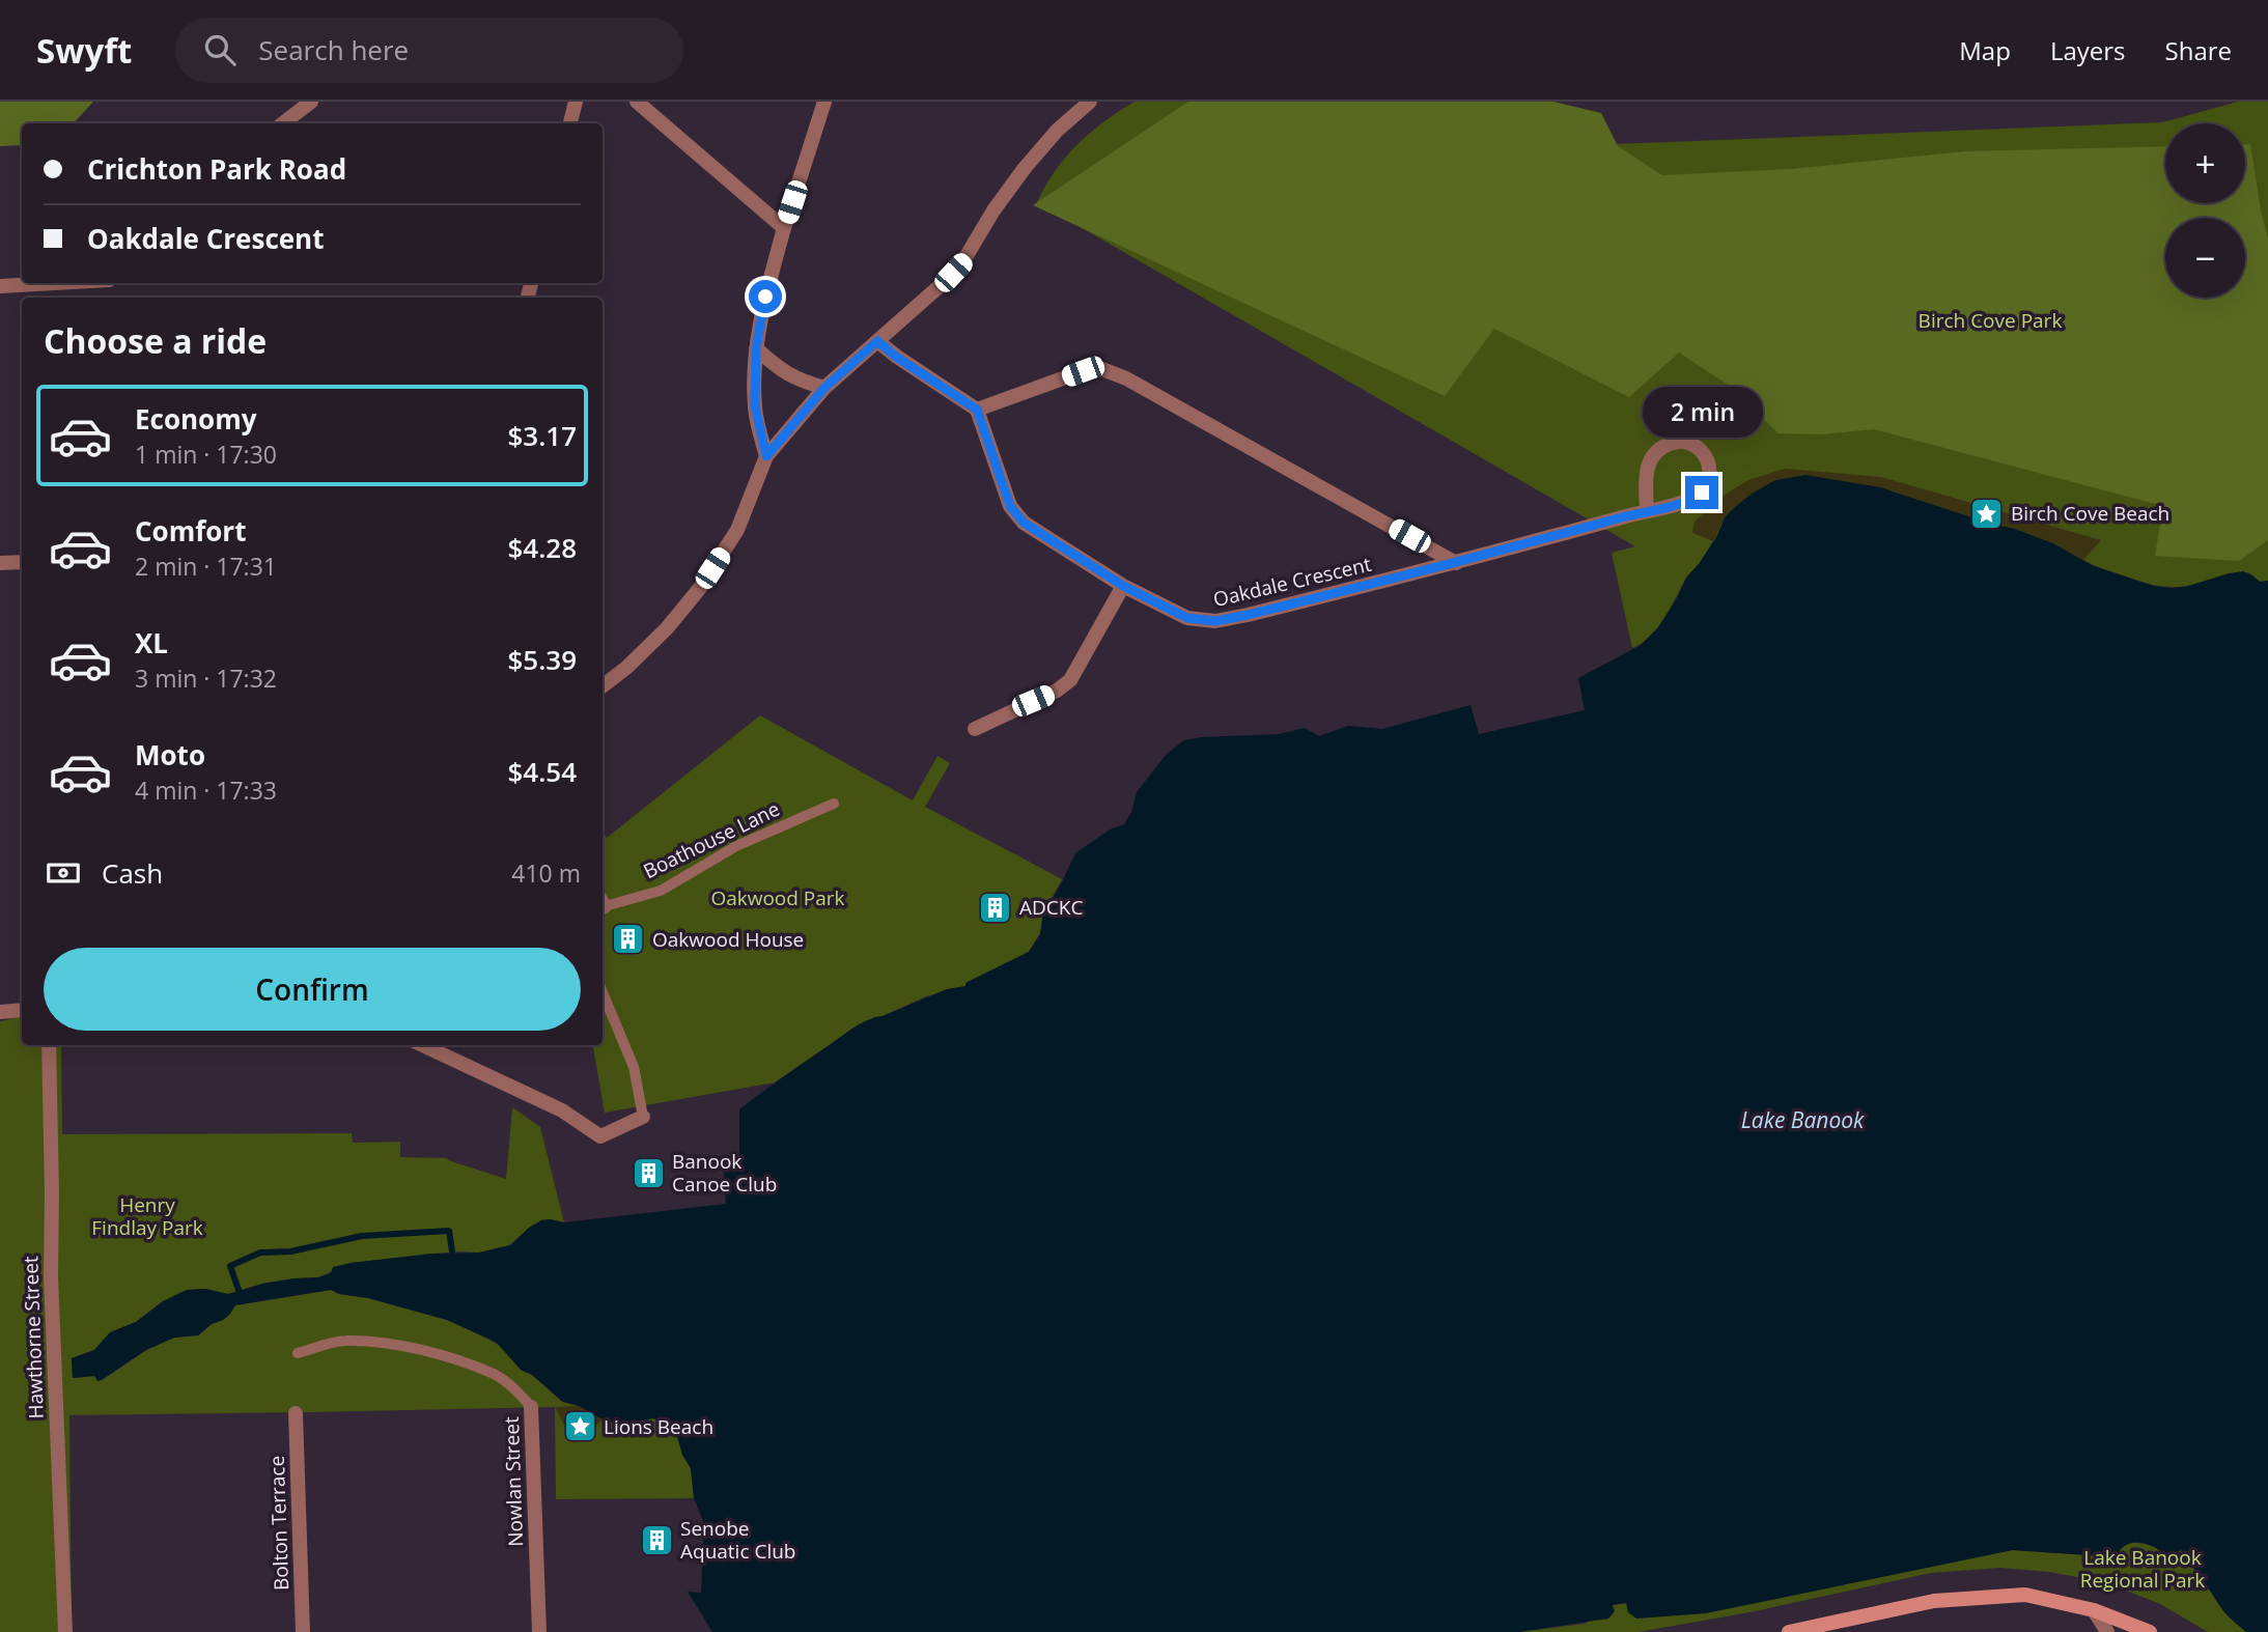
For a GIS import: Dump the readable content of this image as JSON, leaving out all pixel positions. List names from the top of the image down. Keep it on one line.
{"streets":{"street":["Oakdale Crescent","Hawthorne Street","Nowlan Street","Bolton Terrace"],"lane":["Boathouse Lane"]},"water":["Lake Banook"],"parks":["Birch Cove Park","Oakwood Park","Henry Findlay Park","Lake Banook Regional Park"],"places":{"place":["Birch Cove Beach","Lions Beach"],"building":["ADCKC","Oakwood House","Banook Canoe Club","Senobe Aquatic Club"]},"page":{"header":"Swyft","search":"Search here","nav":["Map","Layers","Share"],"map_buttons":["+","−"],"banner":["Crichton Park Road","Oakdale Crescent"],"heading":"Choose a ride","list":[{"name":"Economy","note":"1 min · 17:30","value":"$3.17"},{"name":"Comfort","note":"2 min · 17:31","value":"$4.28"},{"name":"XL","note":"3 min · 17:32","value":"$5.39"},{"name":"Moto","note":"4 min · 17:33","value":"$4.54"}],"bubble":"2 min","pay":["Cash","410 m"],"buttons":"Confirm"}}
